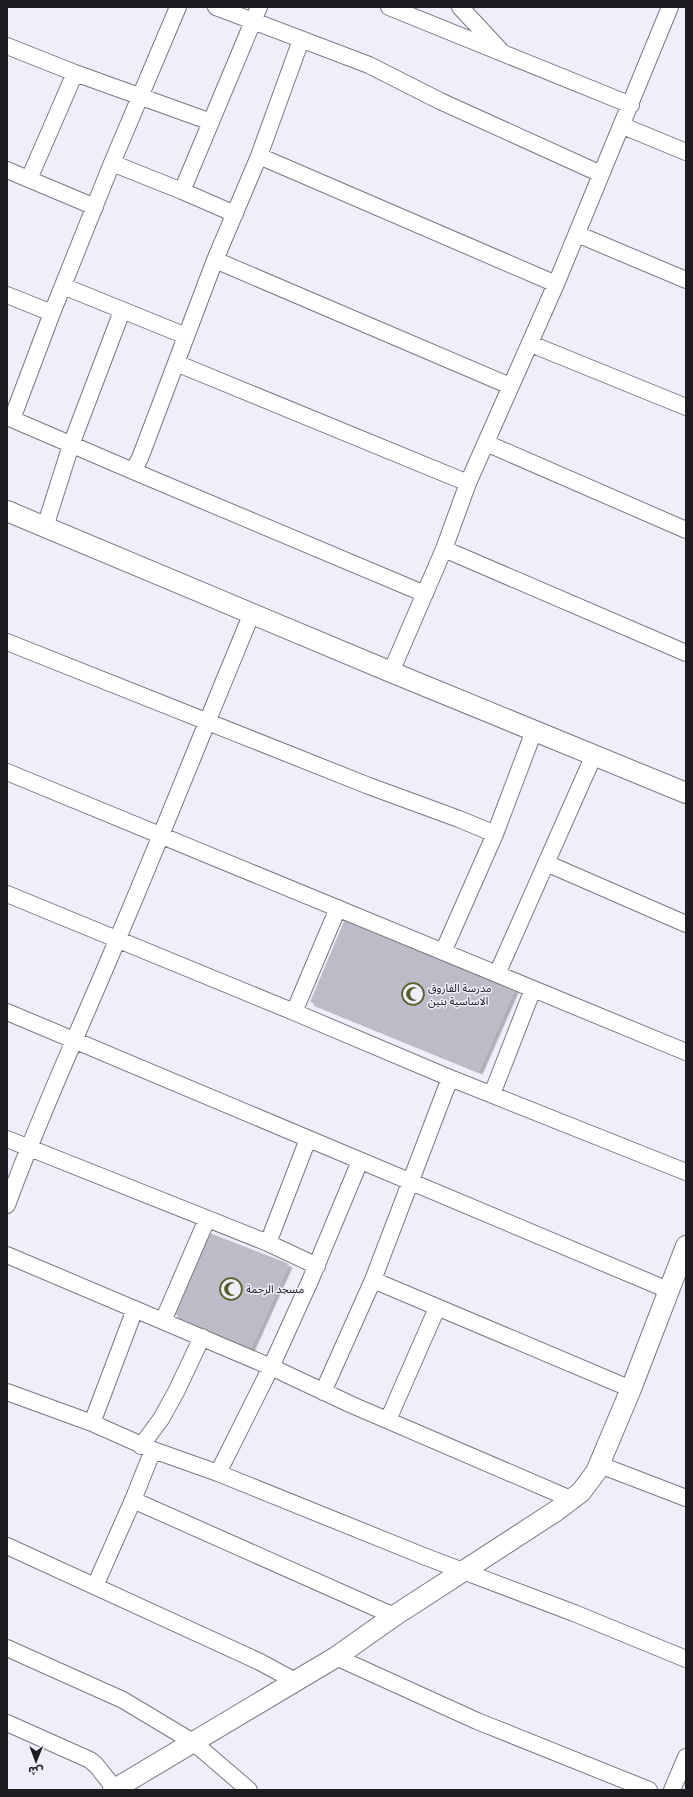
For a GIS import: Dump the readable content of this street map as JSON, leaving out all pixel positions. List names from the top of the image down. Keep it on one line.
{"places":{"mosque":["مدرسة الفاروق الاساسية بنين","مسجد الرحمة"]},"north":"bottom"}
